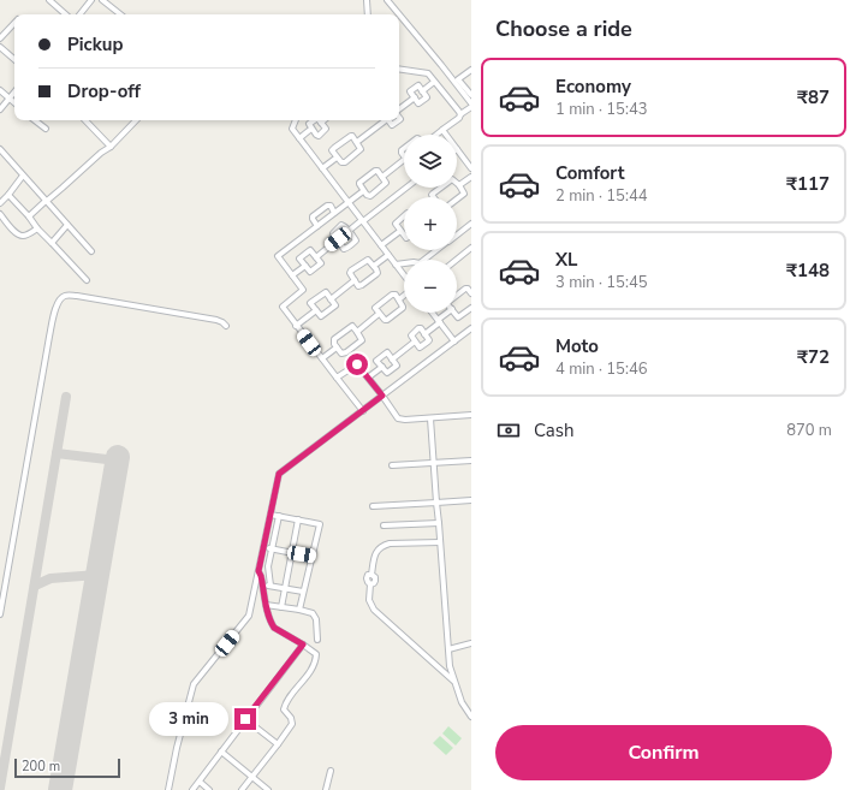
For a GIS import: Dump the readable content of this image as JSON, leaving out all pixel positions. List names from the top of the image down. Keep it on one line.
{"scale_bar":"200 m","page":{"heading":"Choose a ride","banner":["Pickup","Drop-off"],"list":[{"name":"Economy","note":"1 min · 15:43","value":"₹87"},{"name":"Comfort","note":"2 min · 15:44","value":"₹117"},{"name":"XL","note":"3 min · 15:45","value":"₹148"},{"name":"Moto","note":"4 min · 15:46","value":"₹72"}],"map_buttons":["+","−"],"pay":["Cash","870 m"],"bubble":"3 min","buttons":"Confirm","scale":"200 m"}}
